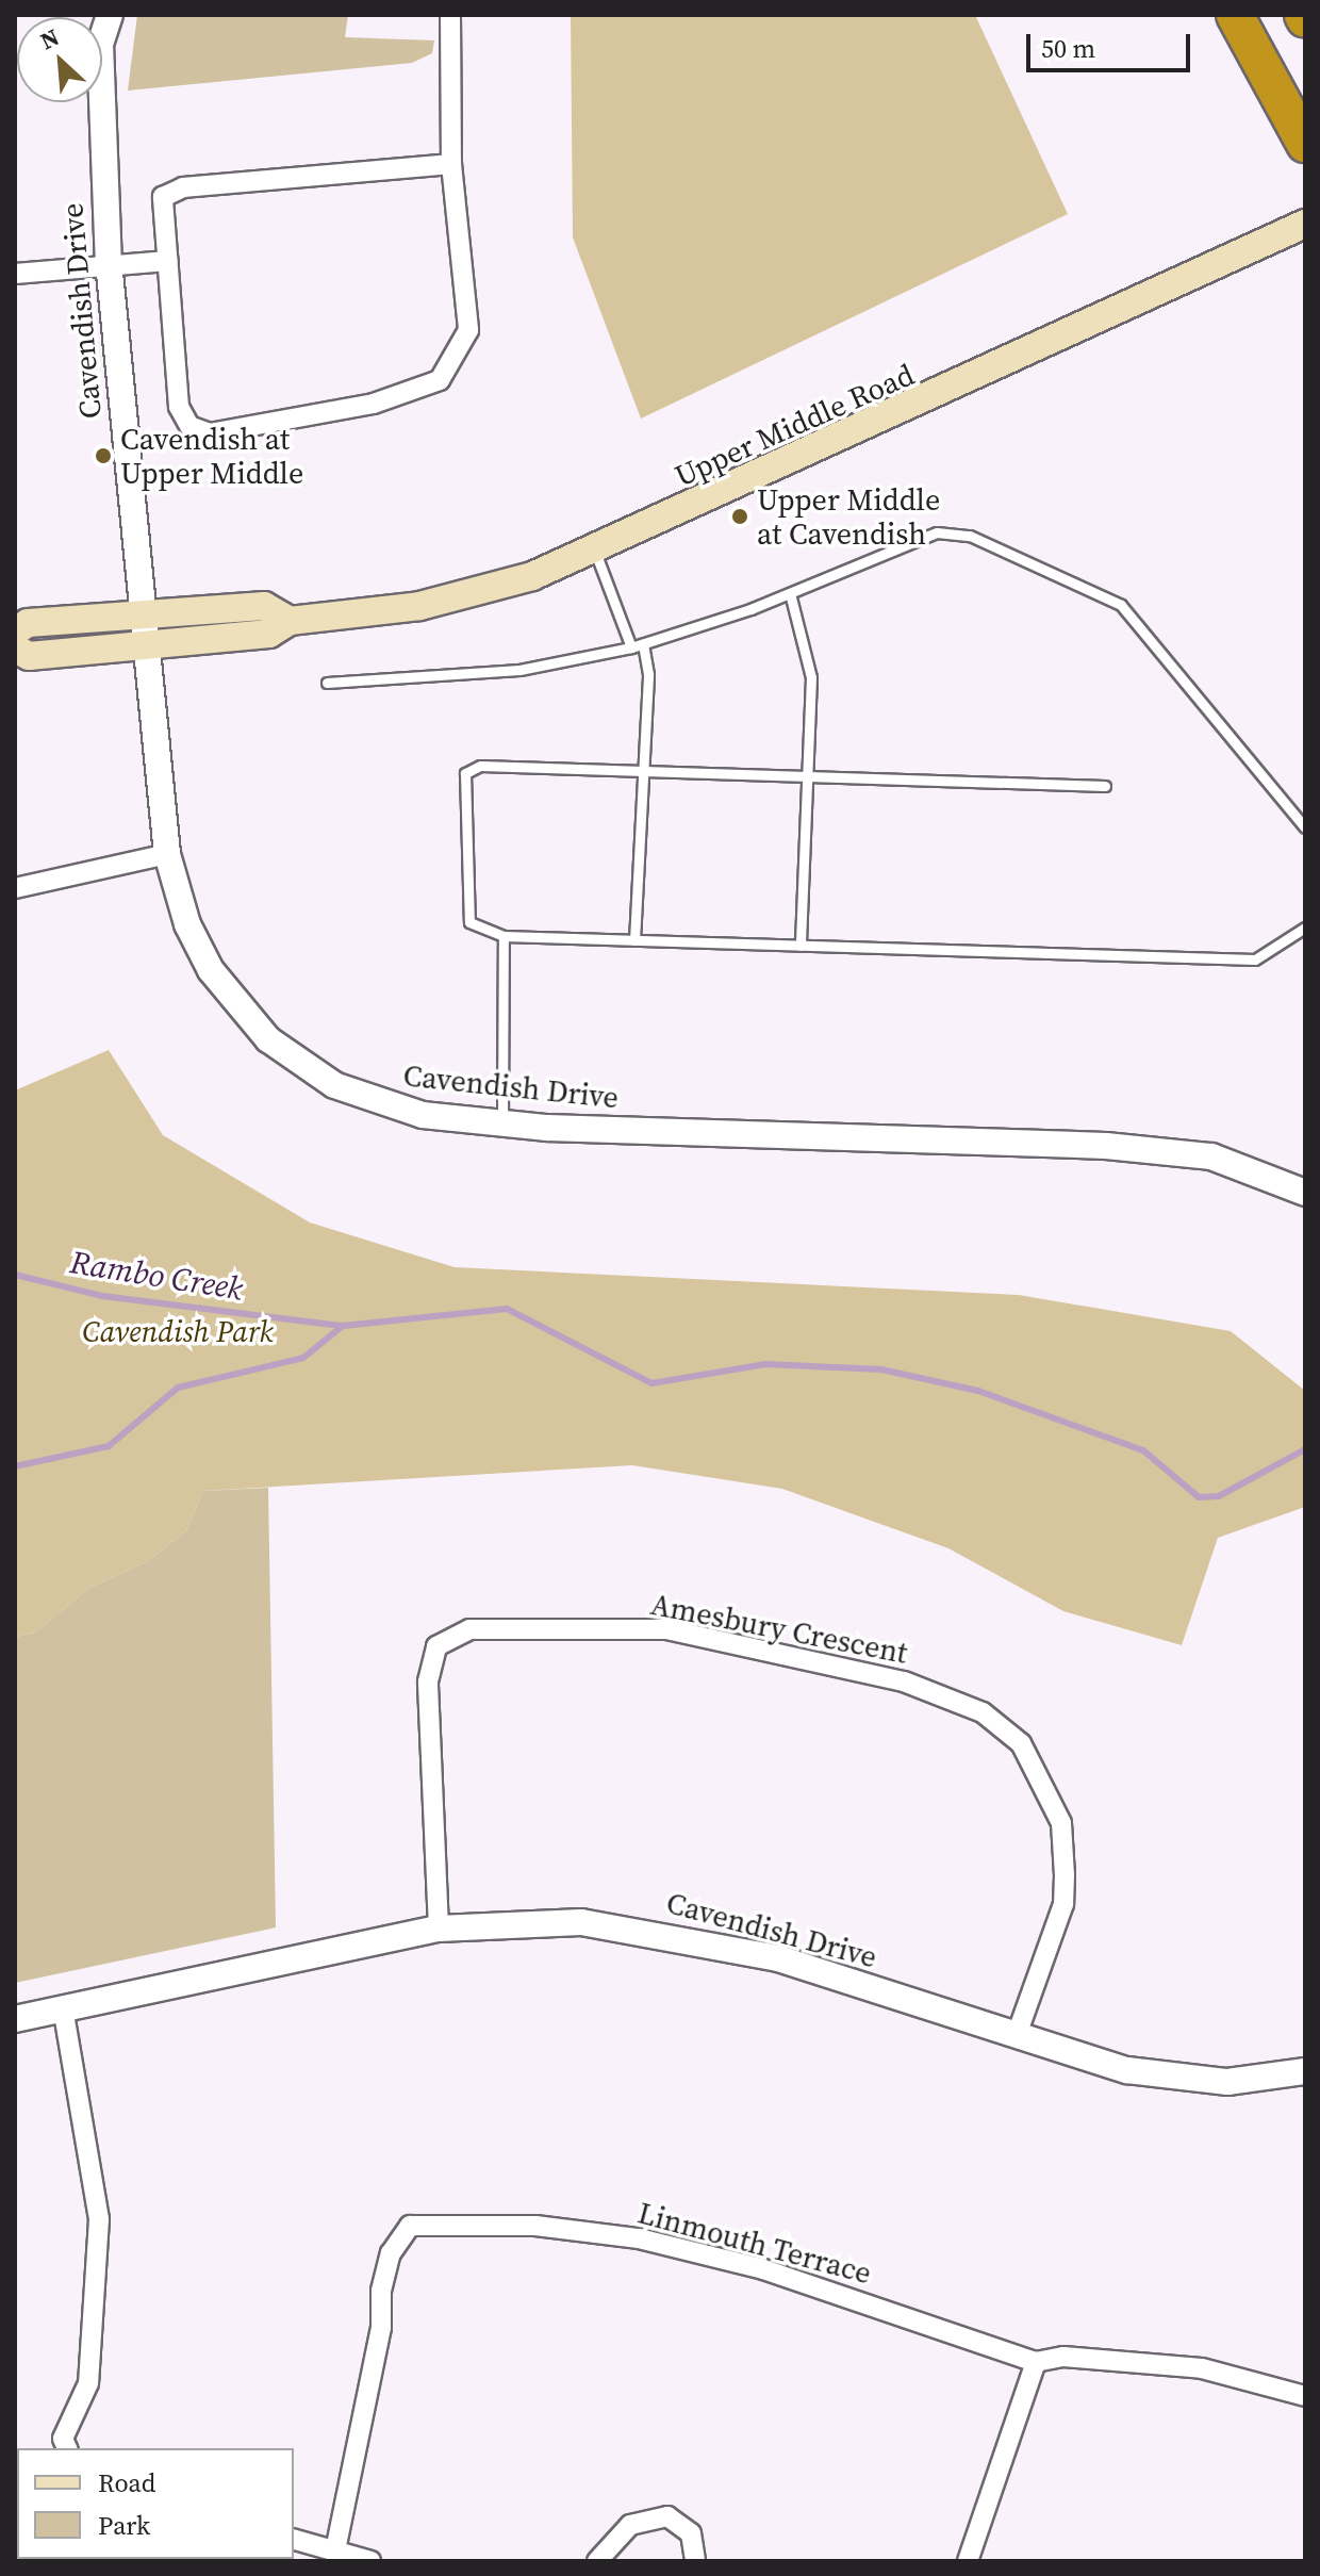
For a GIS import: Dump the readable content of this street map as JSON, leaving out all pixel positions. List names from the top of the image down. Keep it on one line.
{"streets":{"main road":["Upper Middle Road"],"street":["Cavendish Drive","Amesbury Crescent","Linmouth Terrace"]},"crossings":[["Cavendish Drive","Upper Middle Road"],["Cavendish Drive","Amesbury Crescent"]],"water":["Rambo Creek"],"parks":["Cavendish Park"],"places":["Cavendish at Upper Middle","Upper Middle at Cavendish"],"legend":["Road","Park"],"scale_bar":"50 m","north":"top left"}
